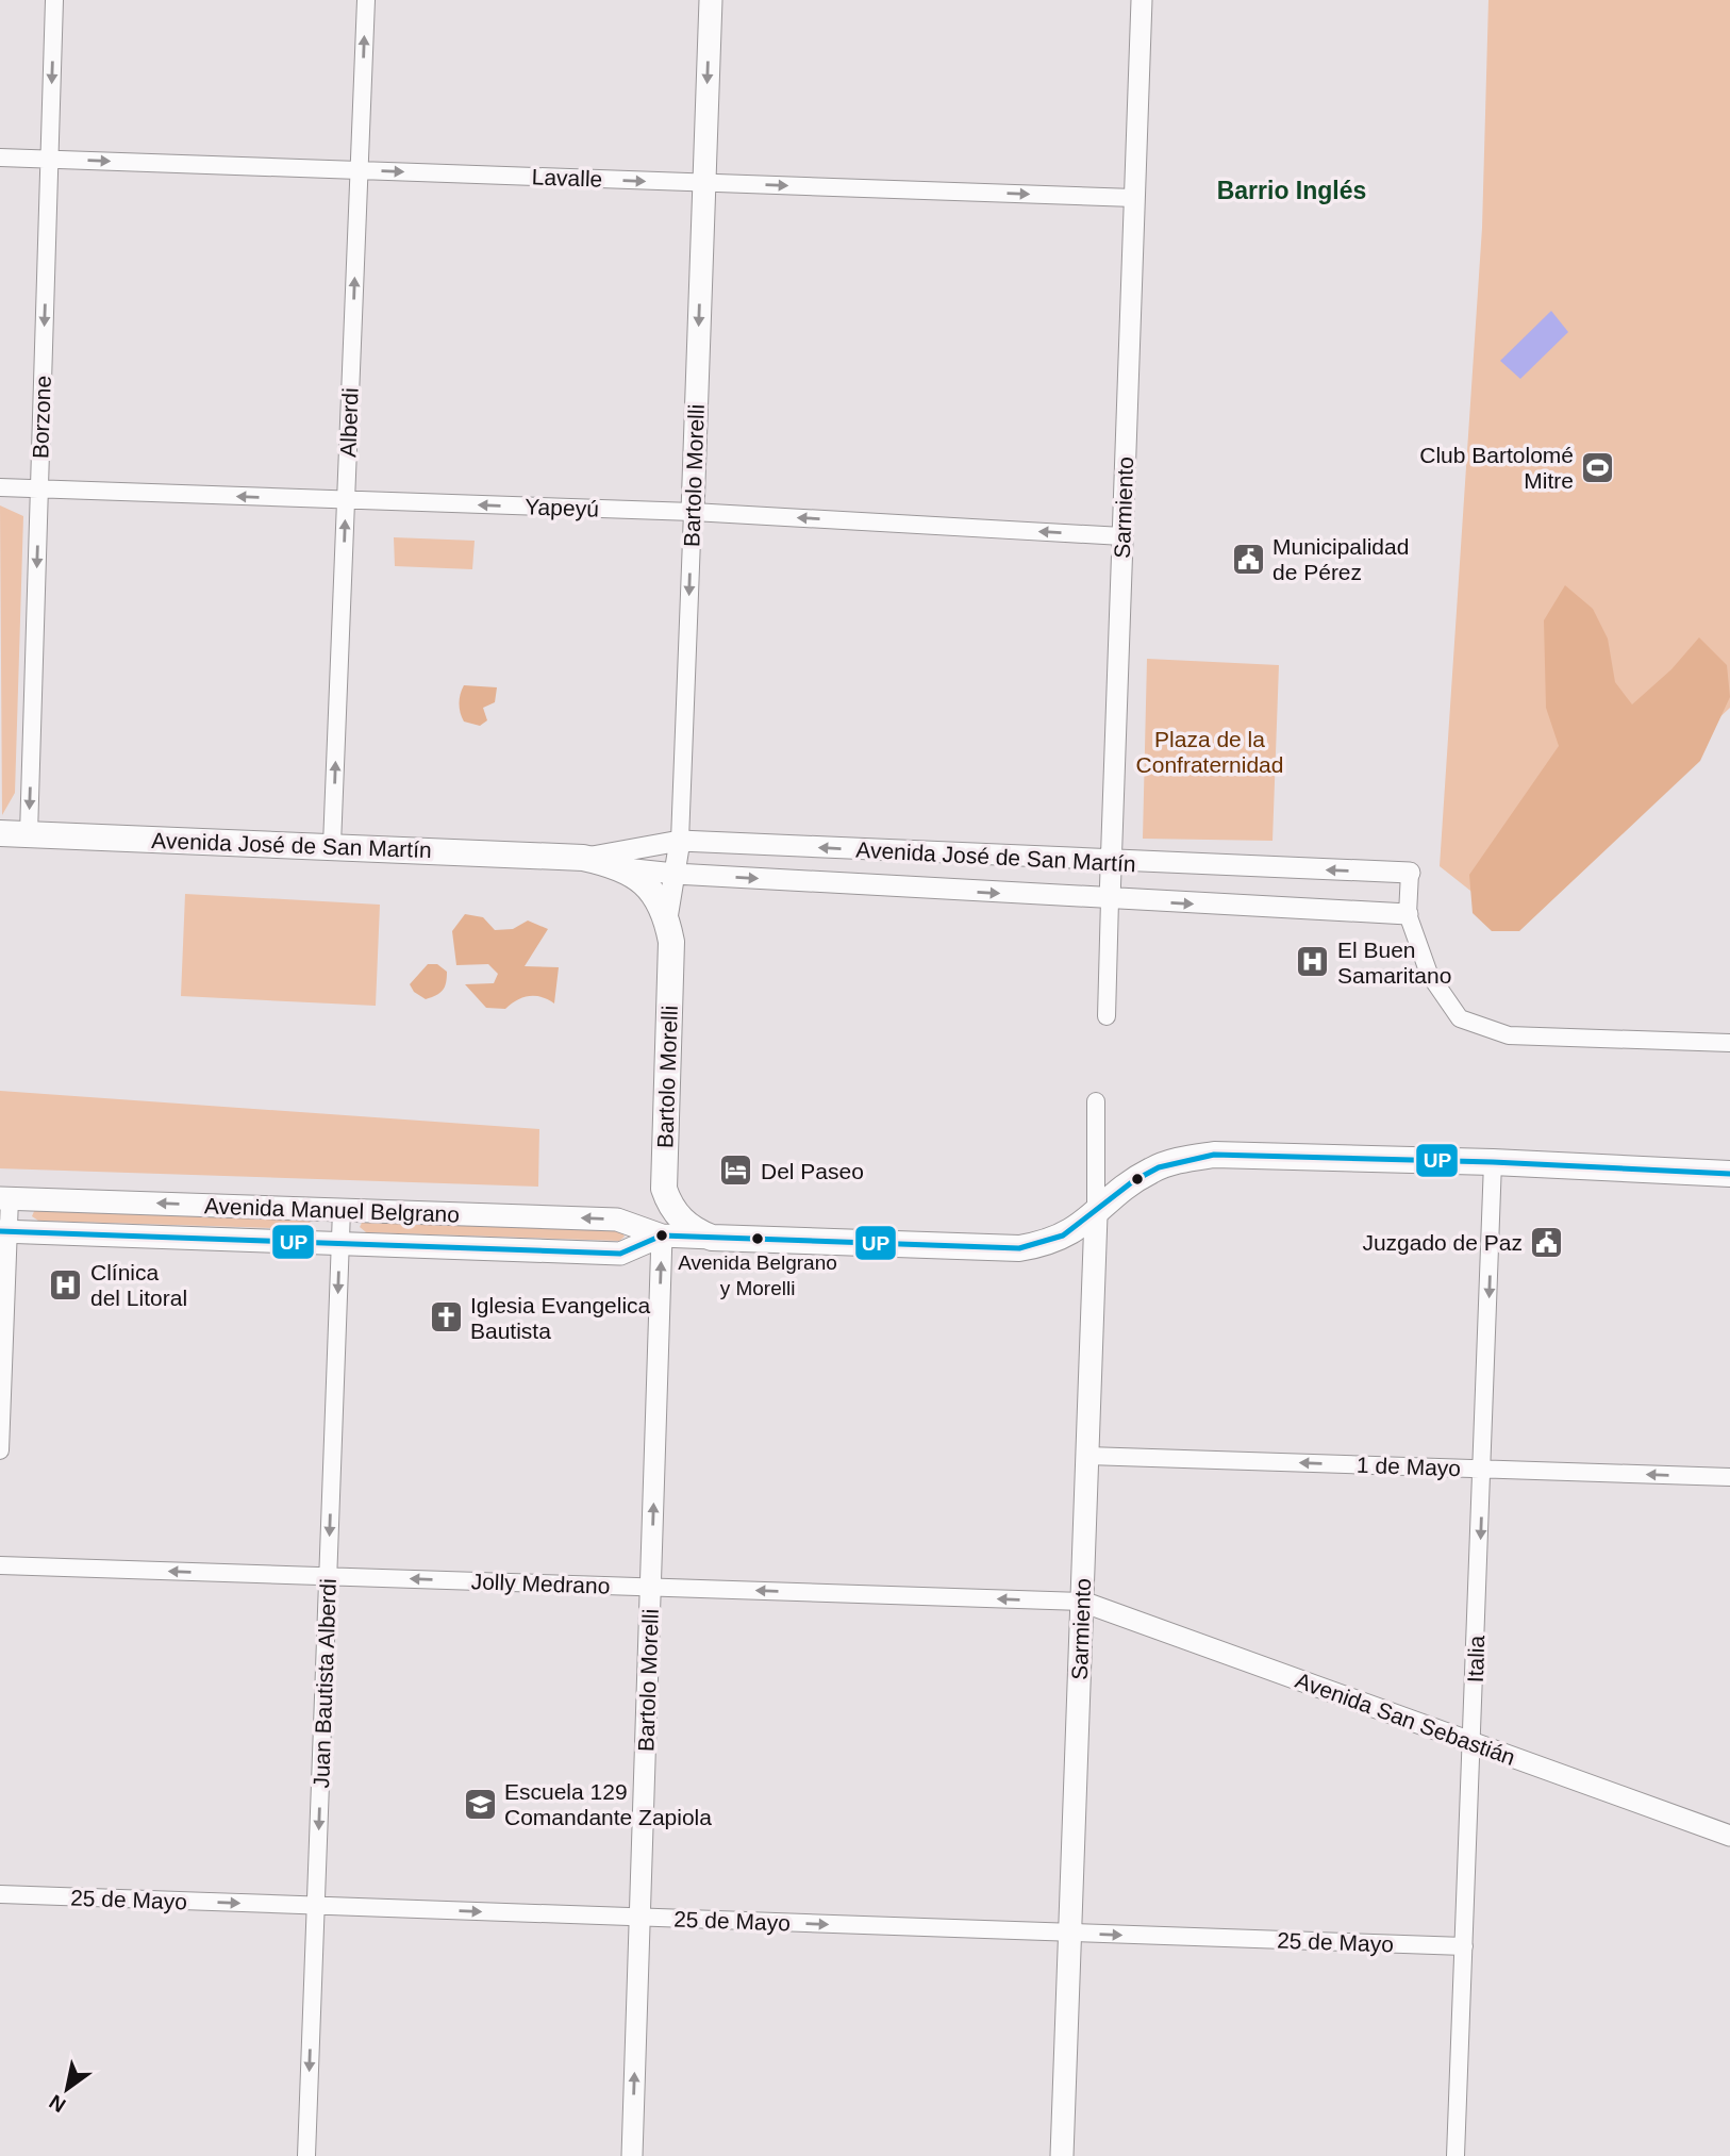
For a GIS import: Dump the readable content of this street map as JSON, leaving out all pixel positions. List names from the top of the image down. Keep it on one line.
{"streets":{"main road":["Bartolo Morelli","Sarmiento","Avenida José de San Martín","Avenida Manuel Belgrano"],"street":["Lavalle","Borzone","Alberdi","Yapeyú","1 de Mayo","Jolly Medrano","Italia","Juan Bautista Alberdi","Avenida San Sebastián","25 de Mayo"]},"crossings":[["Lavalle","Borzone"],["Lavalle","Alberdi"],["Lavalle","Bartolo Morelli"],["Lavalle","Sarmiento"],["Borzone","Yapeyú"],["Borzone","Avenida José de San Martín"],["Alberdi","Yapeyú"],["Alberdi","Avenida José de San Martín"],["Bartolo Morelli","Yapeyú"],["Bartolo Morelli","Avenida José de San Martín"],["Bartolo Morelli","Avenida Manuel Belgrano"],["Bartolo Morelli","Jolly Medrano"],["Bartolo Morelli","25 de Mayo"],["Yapeyú","Sarmiento"],["Sarmiento","Avenida José de San Martín"],["Sarmiento","Avenida Manuel Belgrano"],["Sarmiento","1 de Mayo"],["Sarmiento","Jolly Medrano"],["Sarmiento","Avenida San Sebastián"],["Sarmiento","25 de Mayo"],["Avenida Manuel Belgrano","Italia"],["Avenida Manuel Belgrano","Juan Bautista Alberdi"],["1 de Mayo","Italia"],["Jolly Medrano","Juan Bautista Alberdi"],["Jolly Medrano","Avenida San Sebastián"],["Italia","Avenida San Sebastián"],["Italia","25 de Mayo"],["Juan Bautista Alberdi","25 de Mayo"]],"one_way":["Lavalle","Borzone","Alberdi","Yapeyú","1 de Mayo","Jolly Medrano","Italia","Juan Bautista Alberdi","25 de Mayo"],"districts":["Barrio Inglés"],"parks":["Plaza de la Confraternidad"],"places":{"sports":["Club Bartolomé Mitre"],"public building":["Municipalidad de Pérez","Juzgado de Paz"],"hospital":["El Buen Samaritano","Clínica del Litoral"],"hotel":["Del Paseo"],"other":["Avenida Belgrano y Morelli"],"church":["Iglesia Evangelica Bautista"],"school or university":["Escuela 129 Comandante Zapiola"]},"lines":["transit line UP"],"north":"bottom left"}
